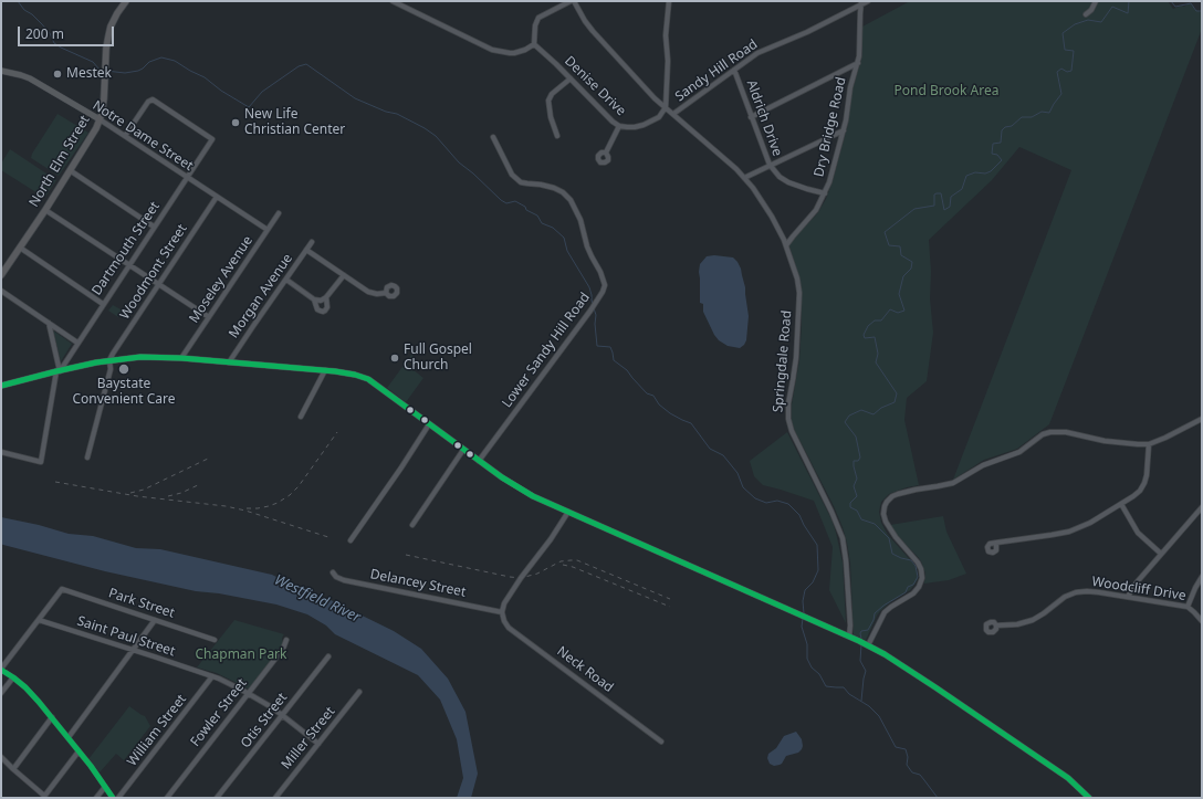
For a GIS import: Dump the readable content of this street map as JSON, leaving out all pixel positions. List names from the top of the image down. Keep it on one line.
{"streets":{"highway":["North Elm Street"],"main road":["Notre Dame Street"],"street":["Sandy Hill Road","Denise Drive","Aldrich Drive","Dry Bridge Road","Dartmouth Street","Woodmont Street","Moseley Avenue","Morgan Avenue","Lower Sandy Hill Road","Springdale Road","Delancey Street","Woodcliff Drive","Park Street","Saint Paul Street","Neck Road","Fowler Street","Otis Street","William Street","Miller Street"]},"crossings":[["Sandy Hill Road","Aldrich Drive"],["Sandy Hill Road","Dry Bridge Road"],["Sandy Hill Road","Springdale Road"],["Denise Drive","Springdale Road"],["Aldrich Drive","Dry Bridge Road"],["Dry Bridge Road","Springdale Road"],["Notre Dame Street","North Elm Street"],["Notre Dame Street","Dartmouth Street"],["Notre Dame Street","Woodmont Street"],["Notre Dame Street","Moseley Avenue"],["Delancey Street","Neck Road"],["Park Street","Saint Paul Street"],["Saint Paul Street","Fowler Street"],["Saint Paul Street","Otis Street"],["Saint Paul Street","William Street"],["Saint Paul Street","Miller Street"]],"water":["Westfield River"],"parks":["Pond Brook Area","Chapman Park"],"places":["Mestek","New Life Christian Center","Full Gospel Church","Baystate Convenient Care"],"scale_bar":"200 m"}
